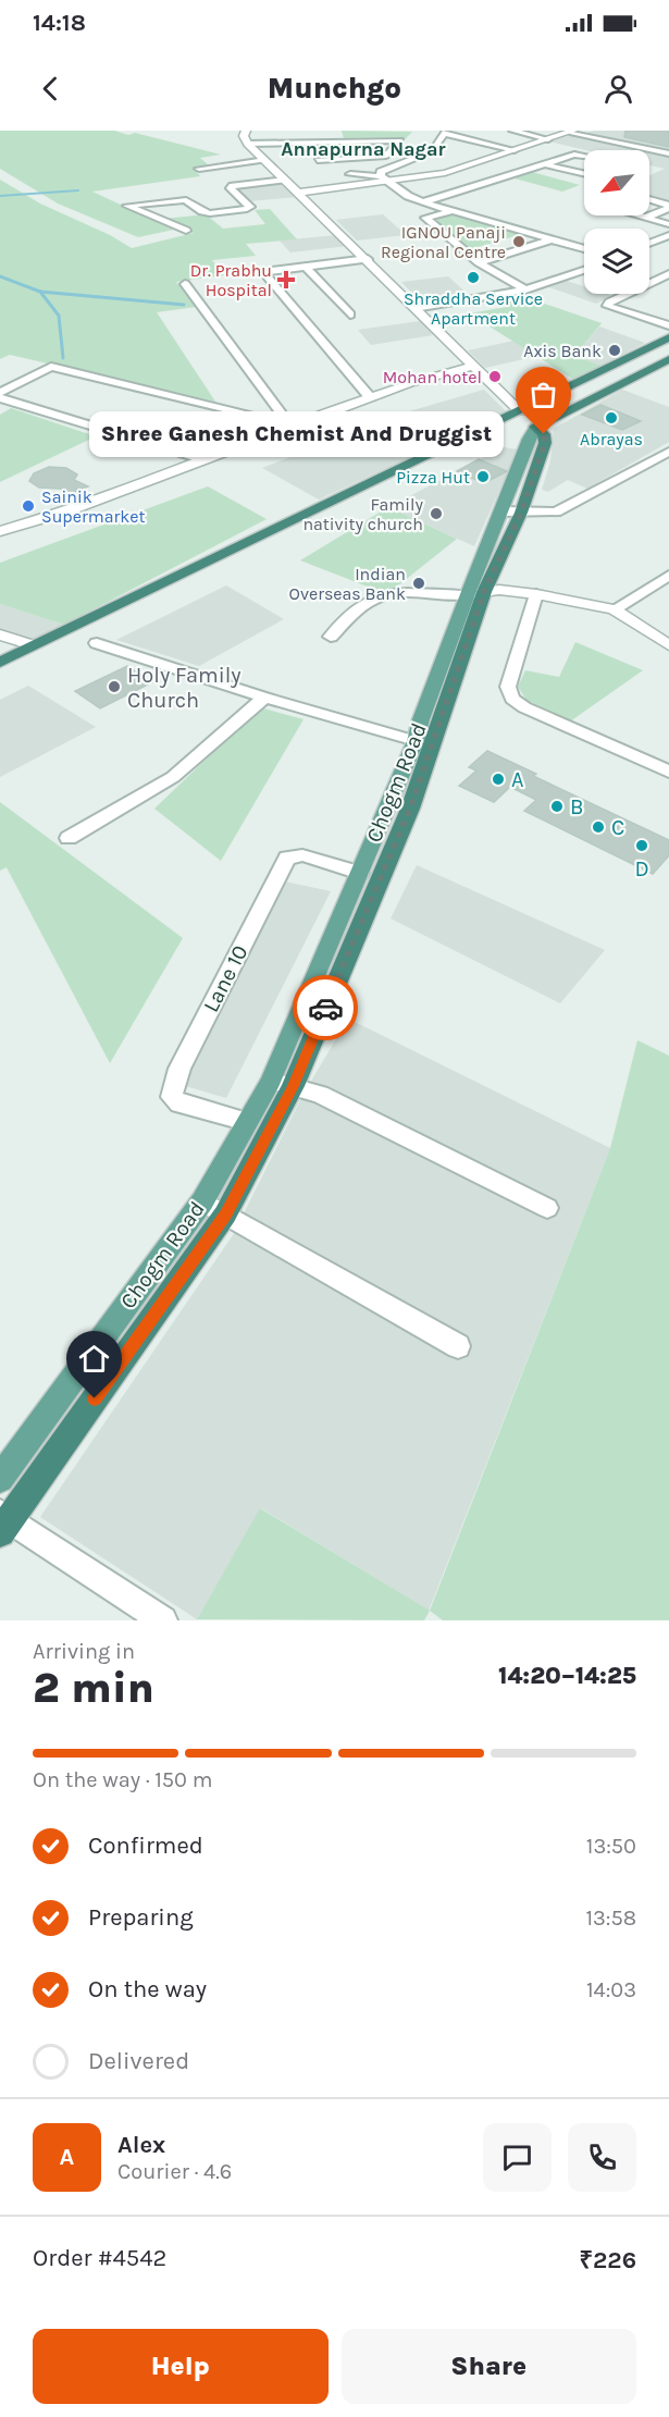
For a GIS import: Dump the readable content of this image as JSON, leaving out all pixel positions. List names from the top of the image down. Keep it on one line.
{"streets":{"highway":["Chogm Road"],"street":["Lane 10"]},"crossings":[["Chogm Road","Lane 10"]],"districts":["Annapurna Nagar"],"places":{"other":["IGNOU Panaji Regional Centre","Shraddha Service Apartment","Axis Bank","Mohan hotel","Abrayas","Shree Ganesh Chemist And Druggist","Pizza Hut","Sainik Supermarket","Family nativity church","Indian Overseas Bank","Holy Family Church","A","B","C","D"],"health":["Dr. Prabhu Hospital"]},"north":"bottom left","page":{"status":"14:18","header":"Munchgo","bubble":"Shree Ganesh Chemist And Druggist","heading":["2 min","Arriving in","14:20–14:25"],"panel":["Alex","Courier · 4.6","Order #4542","₹226"],"bar":"On the way · 150 m","list":[["Confirmed","13:50"],["Preparing","13:58"],["On the way","14:03"],"Delivered"],"round":"A","buttons":["Help","Share"]}}
